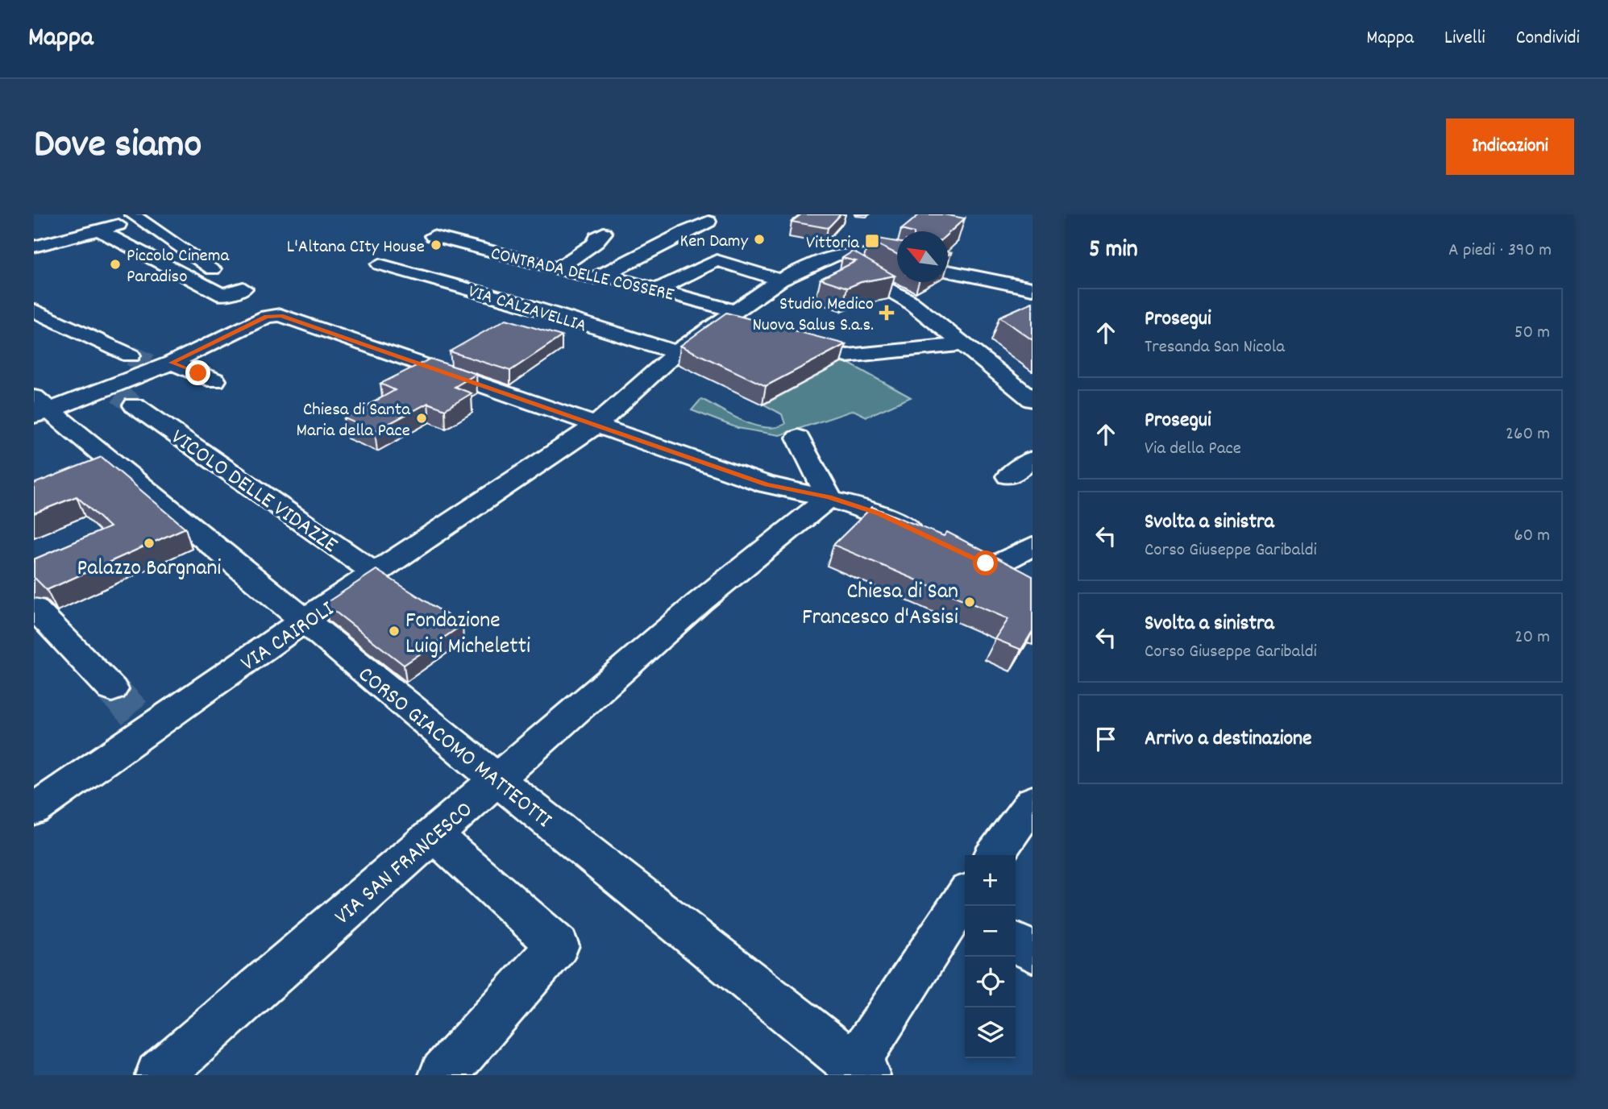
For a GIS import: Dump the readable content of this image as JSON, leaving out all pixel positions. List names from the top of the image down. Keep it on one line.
{"streets":{"street":["CONTRADA DELLE COSSERE","VIA CALZAVELLIA","VICOLO DELLE VIDAZZE","VIA CAIROLI","CORSO GIACOMO MATTEOTTI","VIA SAN FRANCESCO"]},"crossings":[["CONTRADA DELLE COSSERE","VIA CAIROLI"],["VIA CALZAVELLIA","VIA CAIROLI"],["VICOLO DELLE VIDAZZE","VIA CAIROLI"],["VIA CAIROLI","CORSO GIACOMO MATTEOTTI"],["CORSO GIACOMO MATTEOTTI","VIA SAN FRANCESCO"]],"places":{"other":["Ken Damy","L'Altana CIty House","Piccolo Cinema Paradiso","Chiesa di Santa Maria della Pace","Palazzo Bargnani","Chiesa di San Francesco d'Assisi","Fondazione Luigi Micheletti"],"transit":["Vittoria"],"health":["Studio Medico Nuova Salus S.a.s."]},"north":"top left","page":{"header":"Mappa","nav":["Mappa","Livelli","Condividi"],"title":"Dove siamo","buttons":"Indicazioni","heading":["5 min","A piedi · 390 m"],"list":[["Prosegui","Tresanda San Nicola","50 m"],["Prosegui","Via della Pace","260 m"],["Svolta a sinistra","Corso Giuseppe Garibaldi","60 m"],["Svolta a sinistra","Corso Giuseppe Garibaldi","20 m"],"Arrivo a destinazione"],"map_buttons":["+","−"]}}
